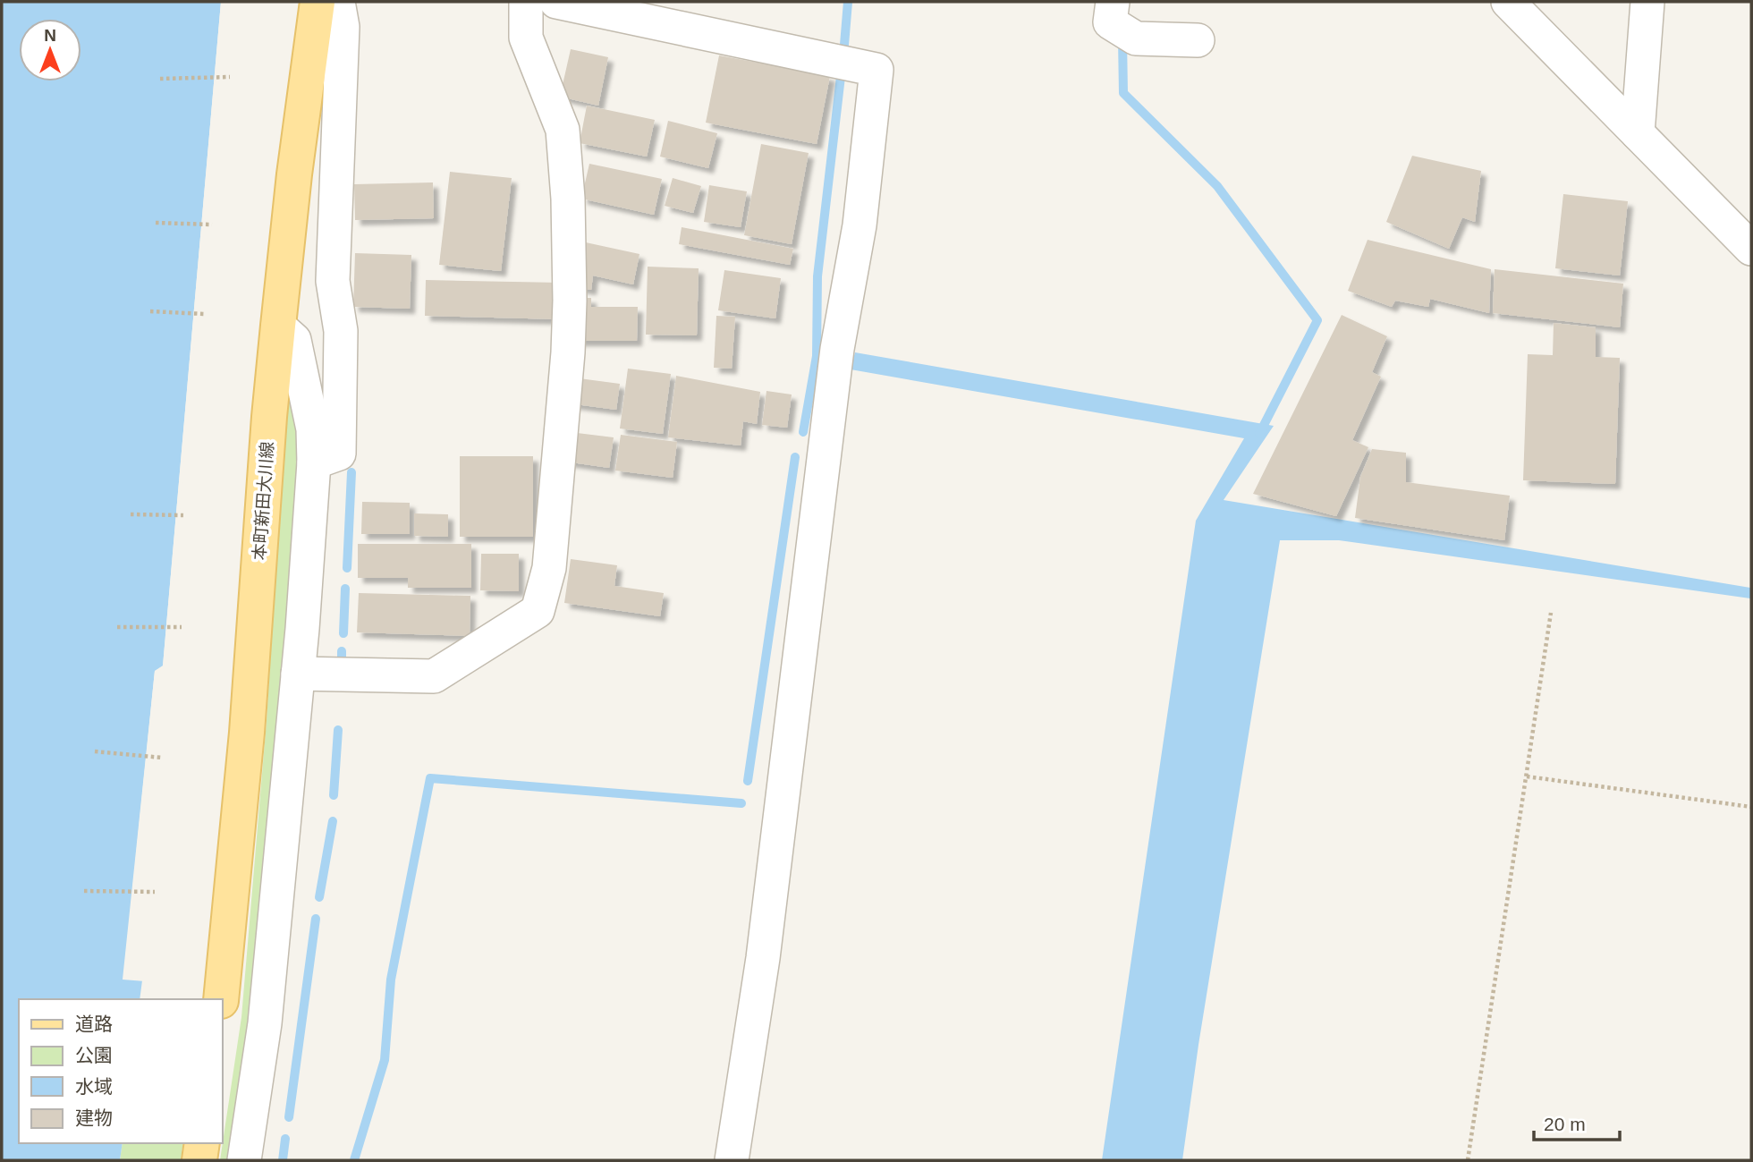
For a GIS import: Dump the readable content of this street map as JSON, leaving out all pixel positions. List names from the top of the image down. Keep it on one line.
{"streets":{"main road":["本町新田大川線"]},"legend":["道路","公園","水域","建物"],"scale_bar":"20 m","north":"top"}
